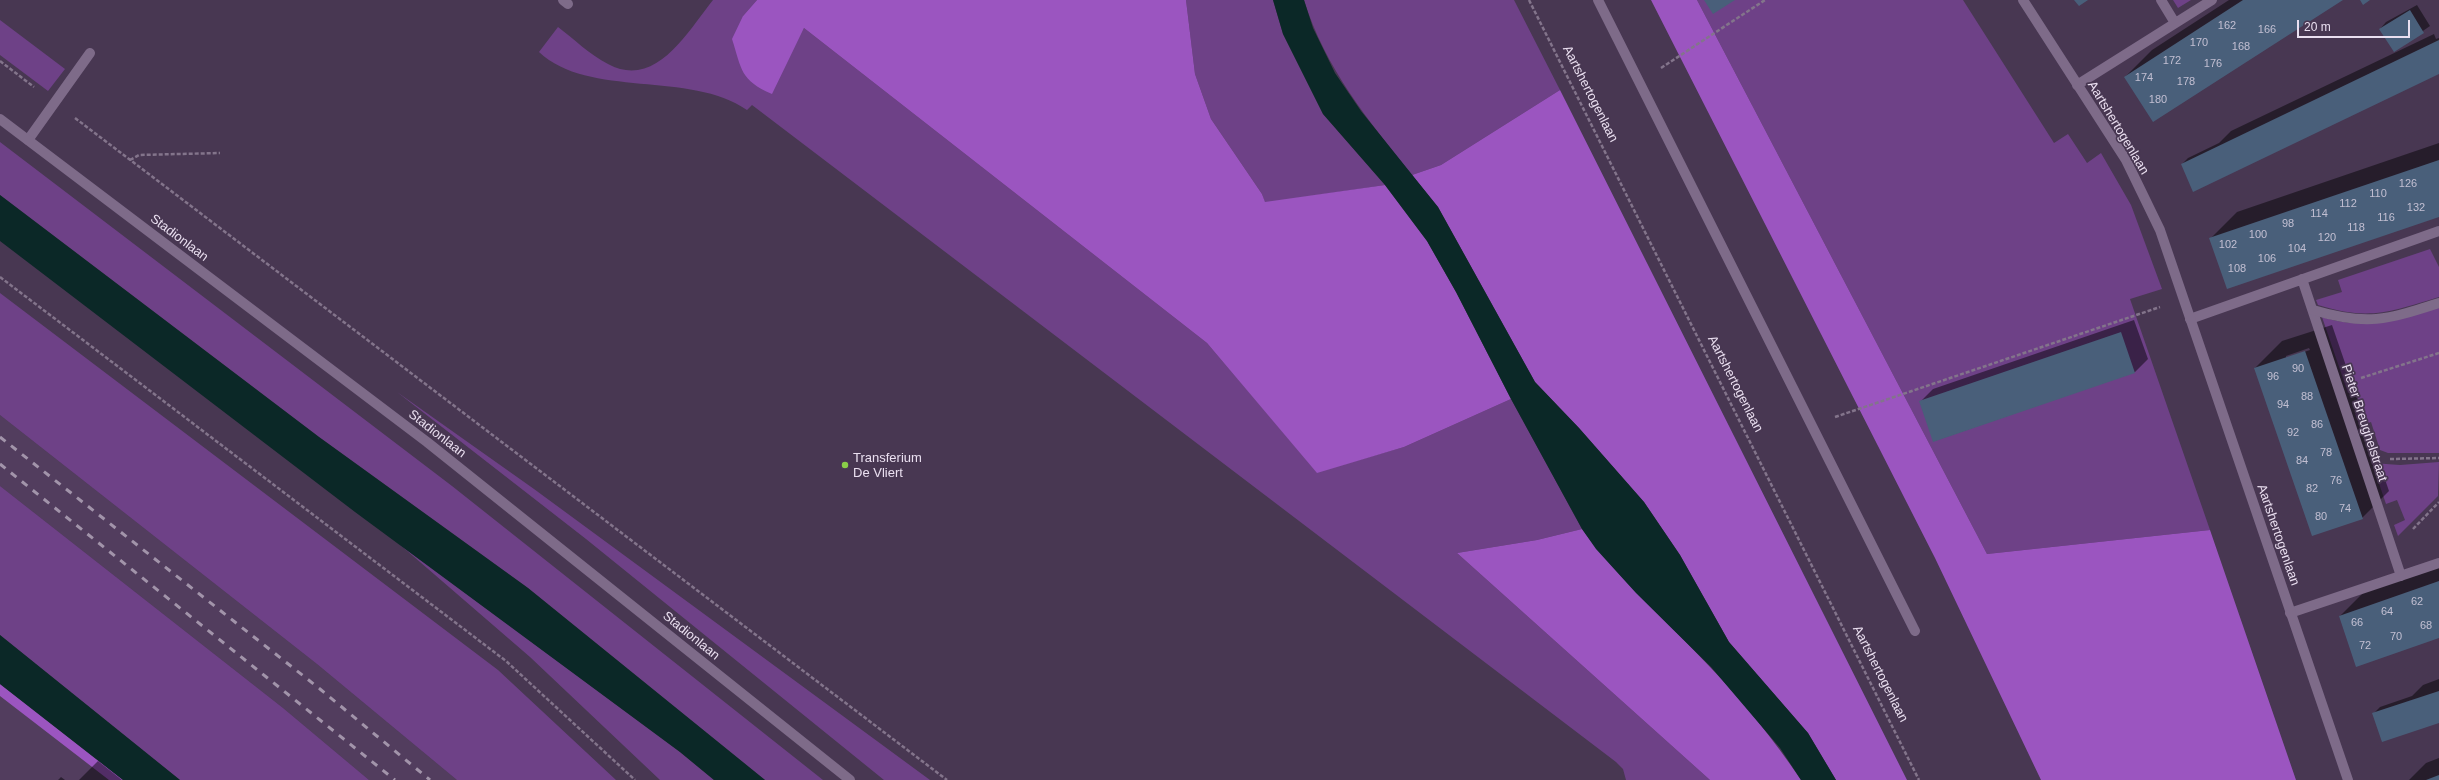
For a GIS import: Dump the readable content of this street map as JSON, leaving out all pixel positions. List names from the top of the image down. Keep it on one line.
{"streets":{"street":["Aartshertogenlaan","Stadionlaan","Pieter Breughelstraat"]},"places":["Transferium De Vliert"],"house_numbers":["162","166","170","168","172","176","174","178","180","126","110","112","132","114","116","98","118","100","120","102","104","106","108","90","96","88","94","86","92","78","84","76","82","74","80","62","64","66","68","70","72"],"scale_bar":"20 m"}
